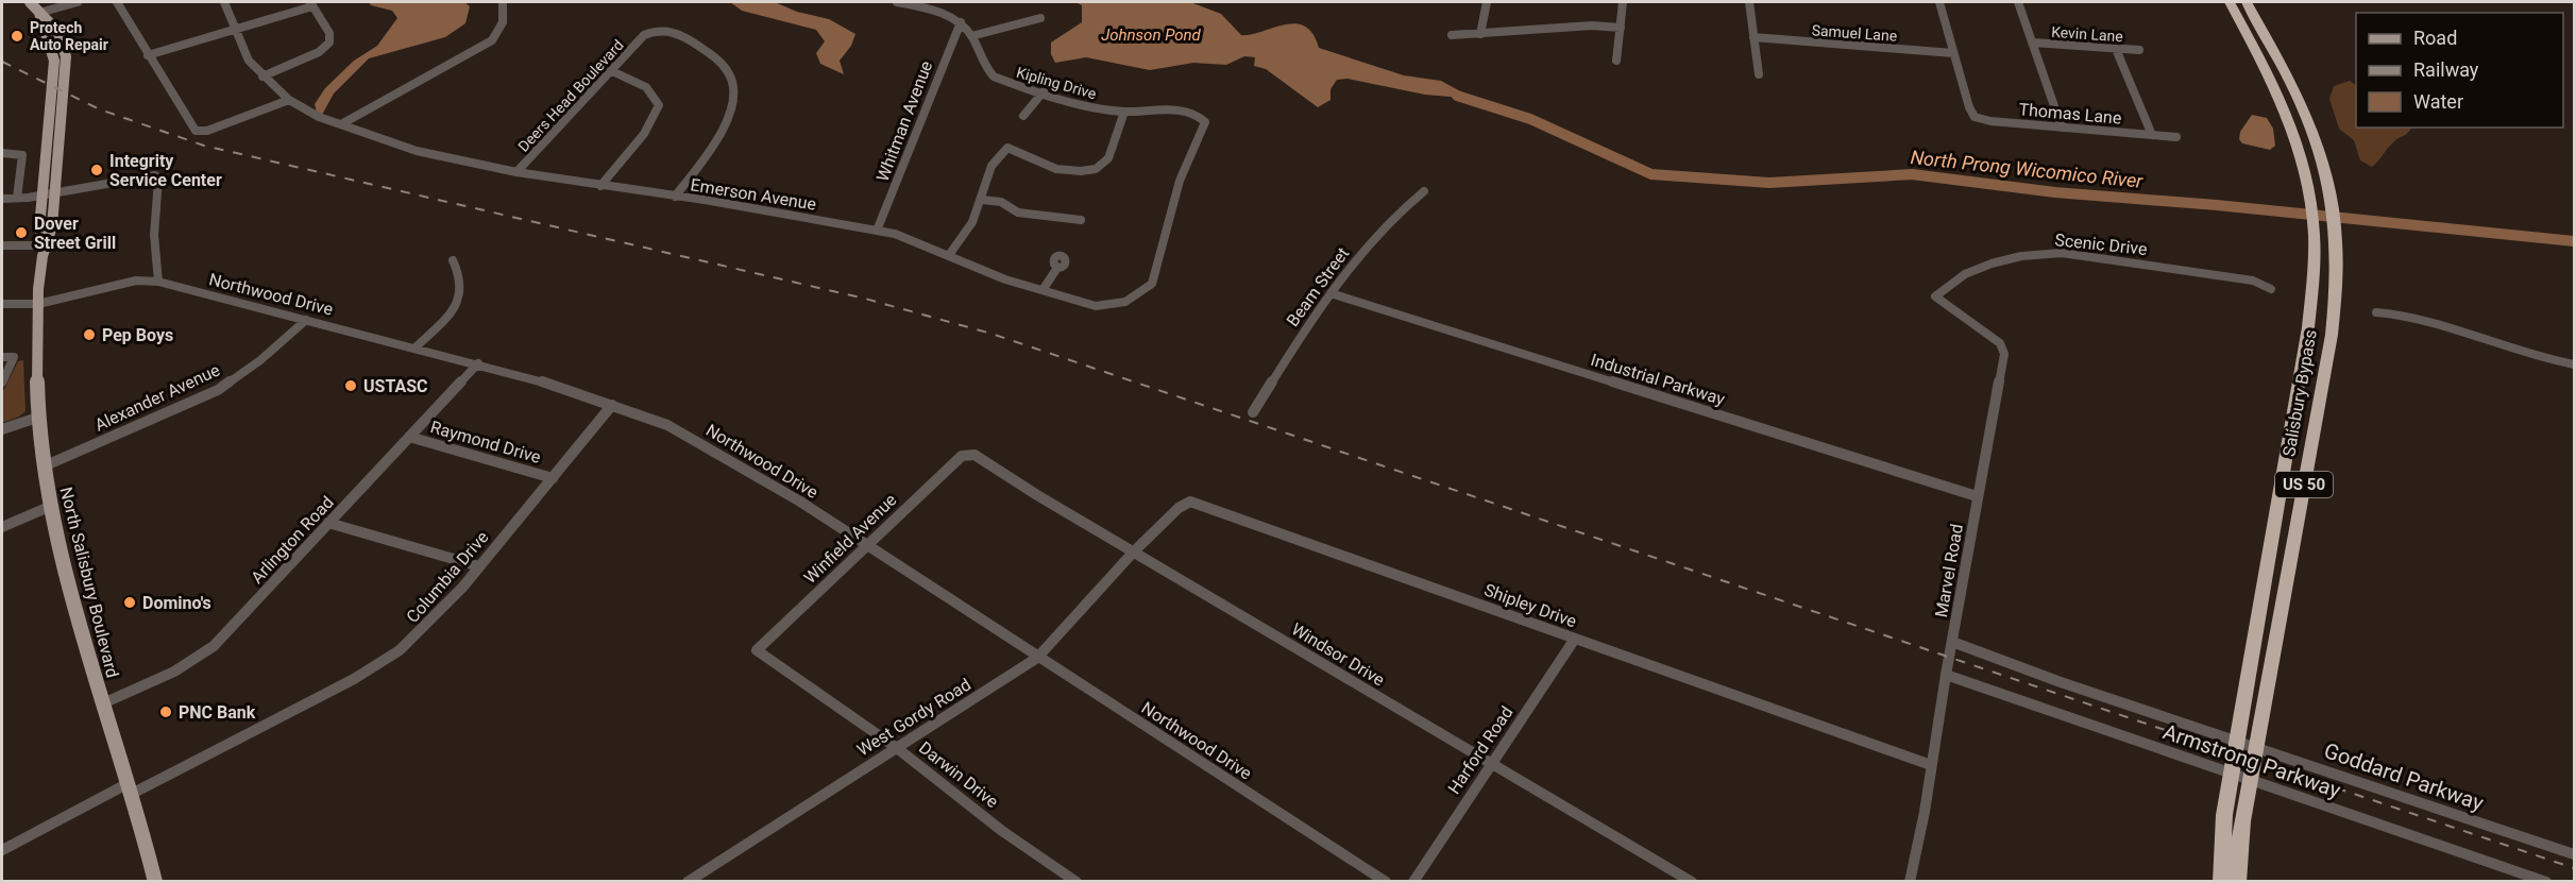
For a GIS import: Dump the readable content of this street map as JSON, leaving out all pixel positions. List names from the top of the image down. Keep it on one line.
{"streets":{"highway":["Salisbury Bypass","US 50"],"main road":["North Salisbury Boulevard"],"street":["Samuel Lane","Kevin Lane","Kipling Drive","Deers Head Boulevard","Thomas Lane","Whitman Avenue","Emerson Avenue","Scenic Drive","Beam Street","Northwood Drive","Industrial Parkway","Alexander Avenue","Raymond Drive","Winfield Avenue","Arlington Road","Marvel Road","Columbia Drive","Shipley Drive","Windsor Drive","West Gordy Road","Harford Road","Armstrong Parkway","Darwin Drive","Goddard Parkway"]},"crossings":[["Samuel Lane","Thomas Lane"],["Kipling Drive","Whitman Avenue"],["Kipling Drive","Emerson Avenue"],["Deers Head Boulevard","Emerson Avenue"],["Whitman Avenue","Emerson Avenue"],["Scenic Drive","Marvel Road"],["Beam Street","Industrial Parkway"],["Northwood Drive","Alexander Avenue"],["Northwood Drive","Winfield Avenue"],["Northwood Drive","Arlington Road"],["Northwood Drive","Columbia Drive"],["Northwood Drive","North Salisbury Boulevard"],["Northwood Drive","West Gordy Road"],["Industrial Parkway","Marvel Road"],["Alexander Avenue","North Salisbury Boulevard"],["Raymond Drive","Arlington Road"],["Raymond Drive","Columbia Drive"],["Winfield Avenue","Windsor Drive"],["Winfield Avenue","Darwin Drive"],["Arlington Road","North Salisbury Boulevard"],["Marvel Road","Shipley Drive"],["Marvel Road","Armstrong Parkway"],["Marvel Road","Goddard Parkway"],["Columbia Drive","North Salisbury Boulevard"],["Shipley Drive","Windsor Drive"],["Shipley Drive","West Gordy Road"],["Shipley Drive","Harford Road"],["Windsor Drive","West Gordy Road"],["Windsor Drive","Harford Road"],["West Gordy Road","Darwin Drive"]],"water":["Johnson Pond","North Prong Wicomico River"],"places":["Protech Auto Repair","Integrity Service Center","Dover Street Grill","Pep Boys","USTASC","Domino's","PNC Bank"],"legend":["Road","Railway","Water"]}
